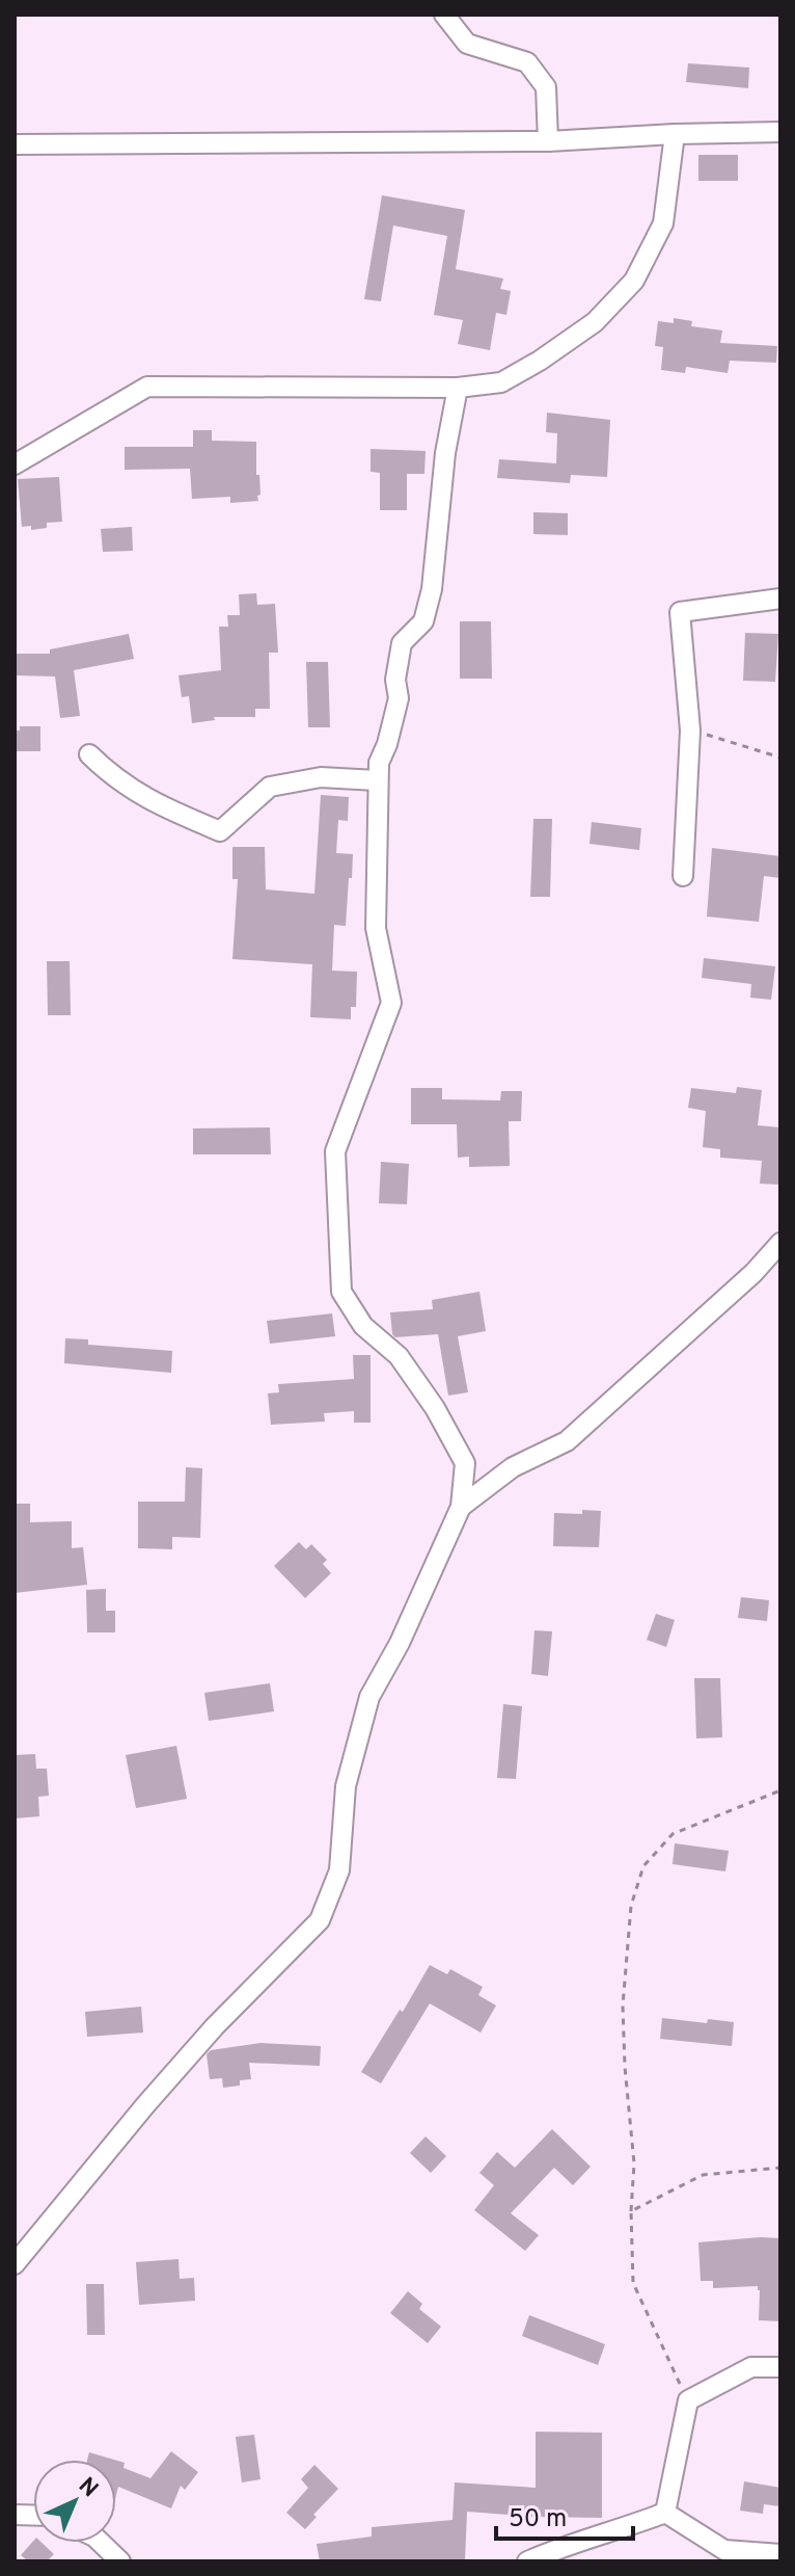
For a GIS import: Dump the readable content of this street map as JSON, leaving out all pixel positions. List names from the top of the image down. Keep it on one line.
{"scale_bar":"50 m","north":"top right"}
